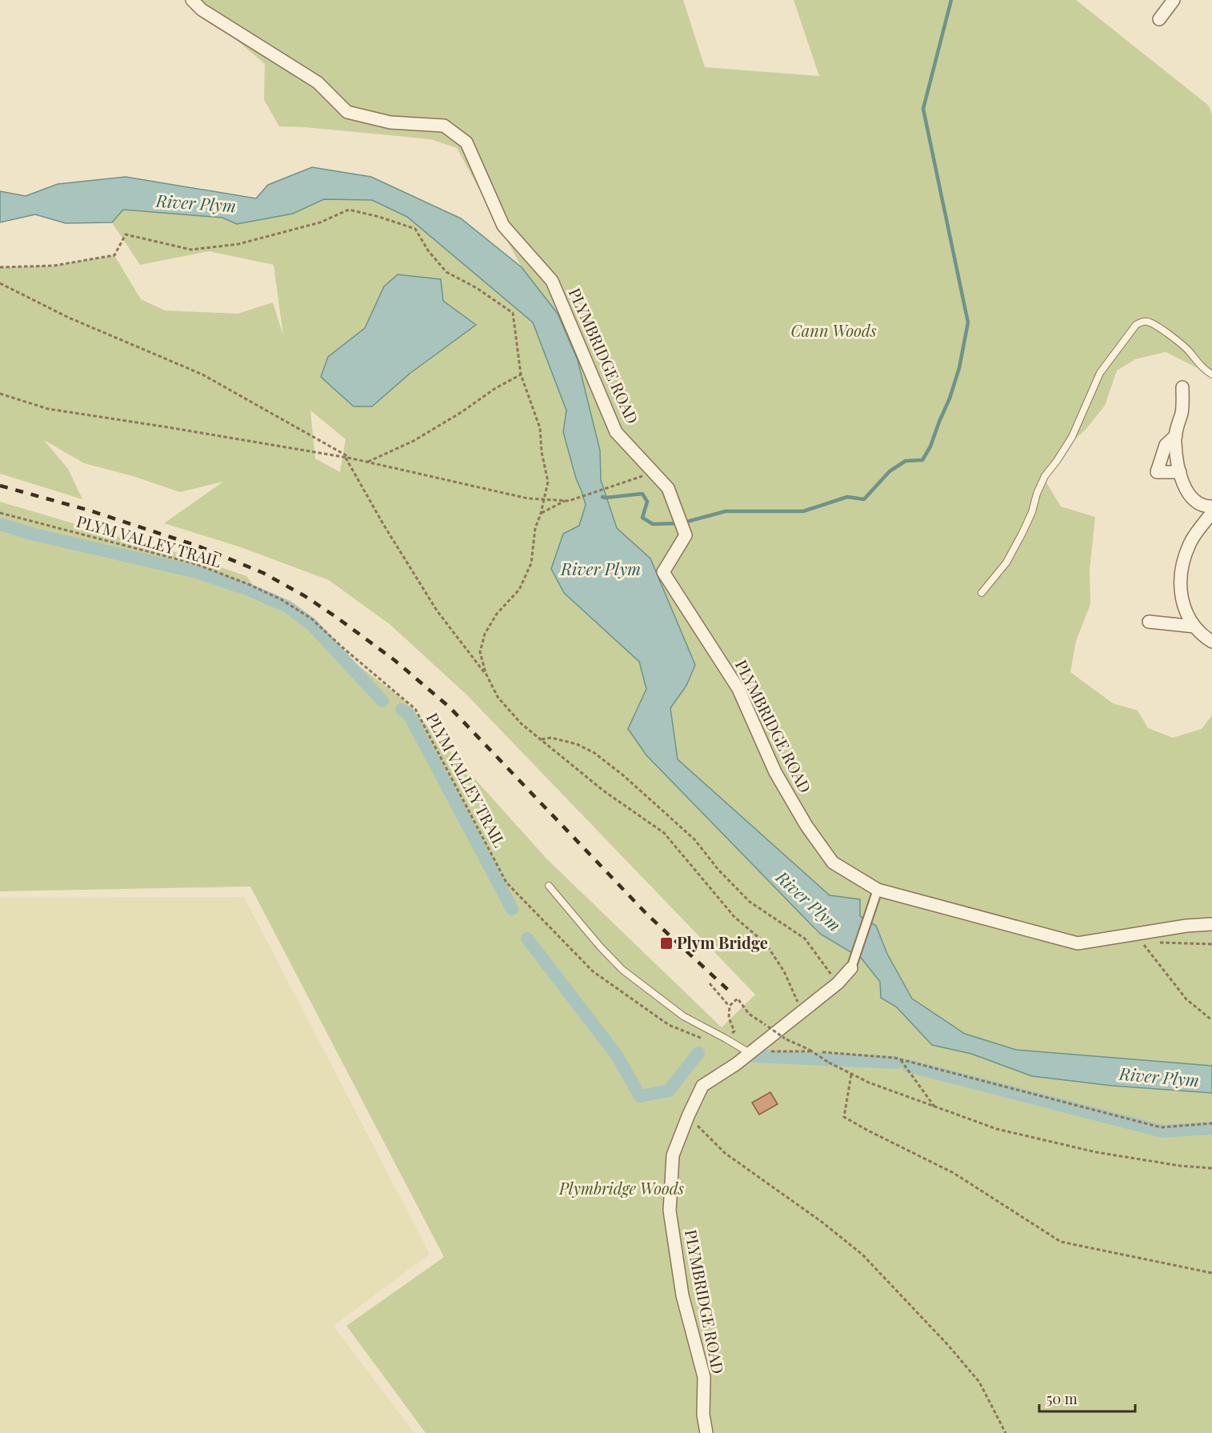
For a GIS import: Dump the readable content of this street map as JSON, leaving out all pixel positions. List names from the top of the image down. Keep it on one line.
{"streets":{"street":["PLYMBRIDGE ROAD"],"path":["PLYM VALLEY TRAIL"]},"water":["River Plym"],"parks":["Cann Woods","Plymbridge Woods"],"places":{"transit":["Plym Bridge"]},"scale_bar":"50 m"}
